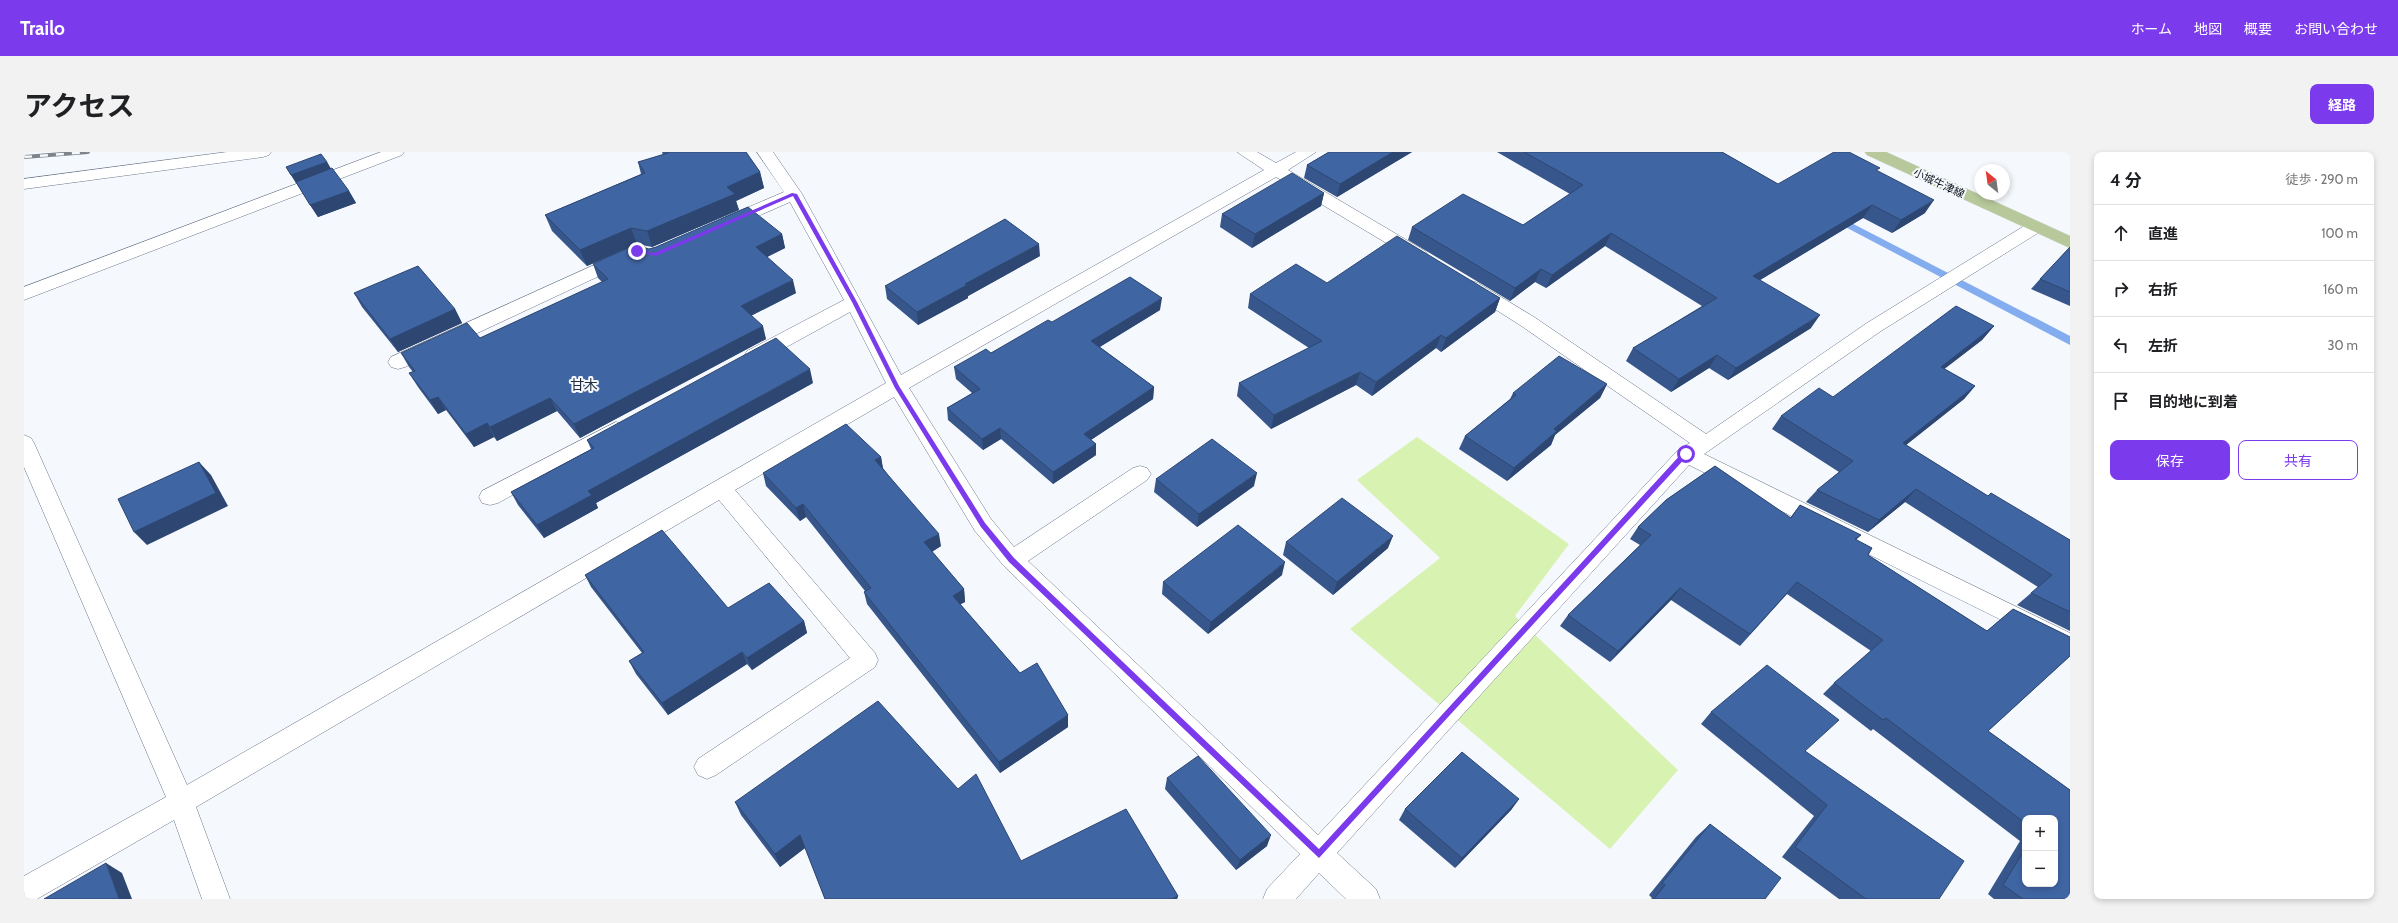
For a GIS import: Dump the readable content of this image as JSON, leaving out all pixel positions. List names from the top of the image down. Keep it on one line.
{"streets":{"main road":["小城牛津線"]},"districts":["甘木"],"north":"top left","page":{"header":"Trailo","nav":["ホーム","地図","概要","お問い合わせ"],"title":"アクセス","buttons":["経路",["保存","共有"]],"heading":["4 分","徒歩 · 290 m"],"list":[["直進","100 m"],["右折","160 m"],["左折","30 m"],"目的地に到着"],"map_buttons":["+","−"]}}
